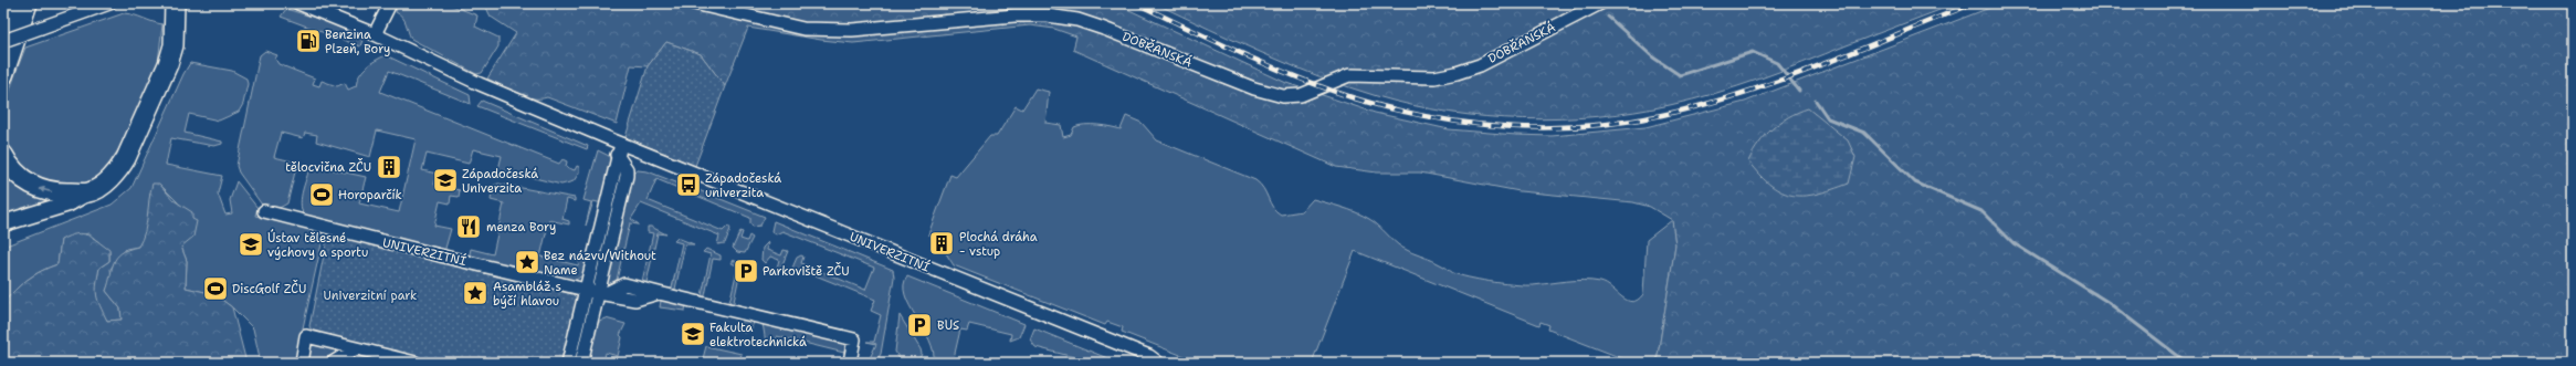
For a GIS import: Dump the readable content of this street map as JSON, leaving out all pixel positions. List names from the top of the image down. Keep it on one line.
{"streets":{"street":["DOBŘANSKÁ","UNIVERZITNÍ"]},"parks":["Univerzitní park"],"places":{"fuel station":["Benzina Plzeň, Bory"],"building":["tělocvična ZČU","Plochá dráha - vstup"],"school or university":["Západočeská Univerzita","Ústav tělesné výchovy a sportu","Fakulta elektrotechnická"],"bus stop":["Západočeská univerzita"],"sports":["Horoparčík","DiscGolf ZČU"],"restaurant":["menza Bory"],"place":["Bez názvu/Without Name","Asambláž s býčí hlavou"],"parking":["Parkoviště ZČU","BUS"]}}
